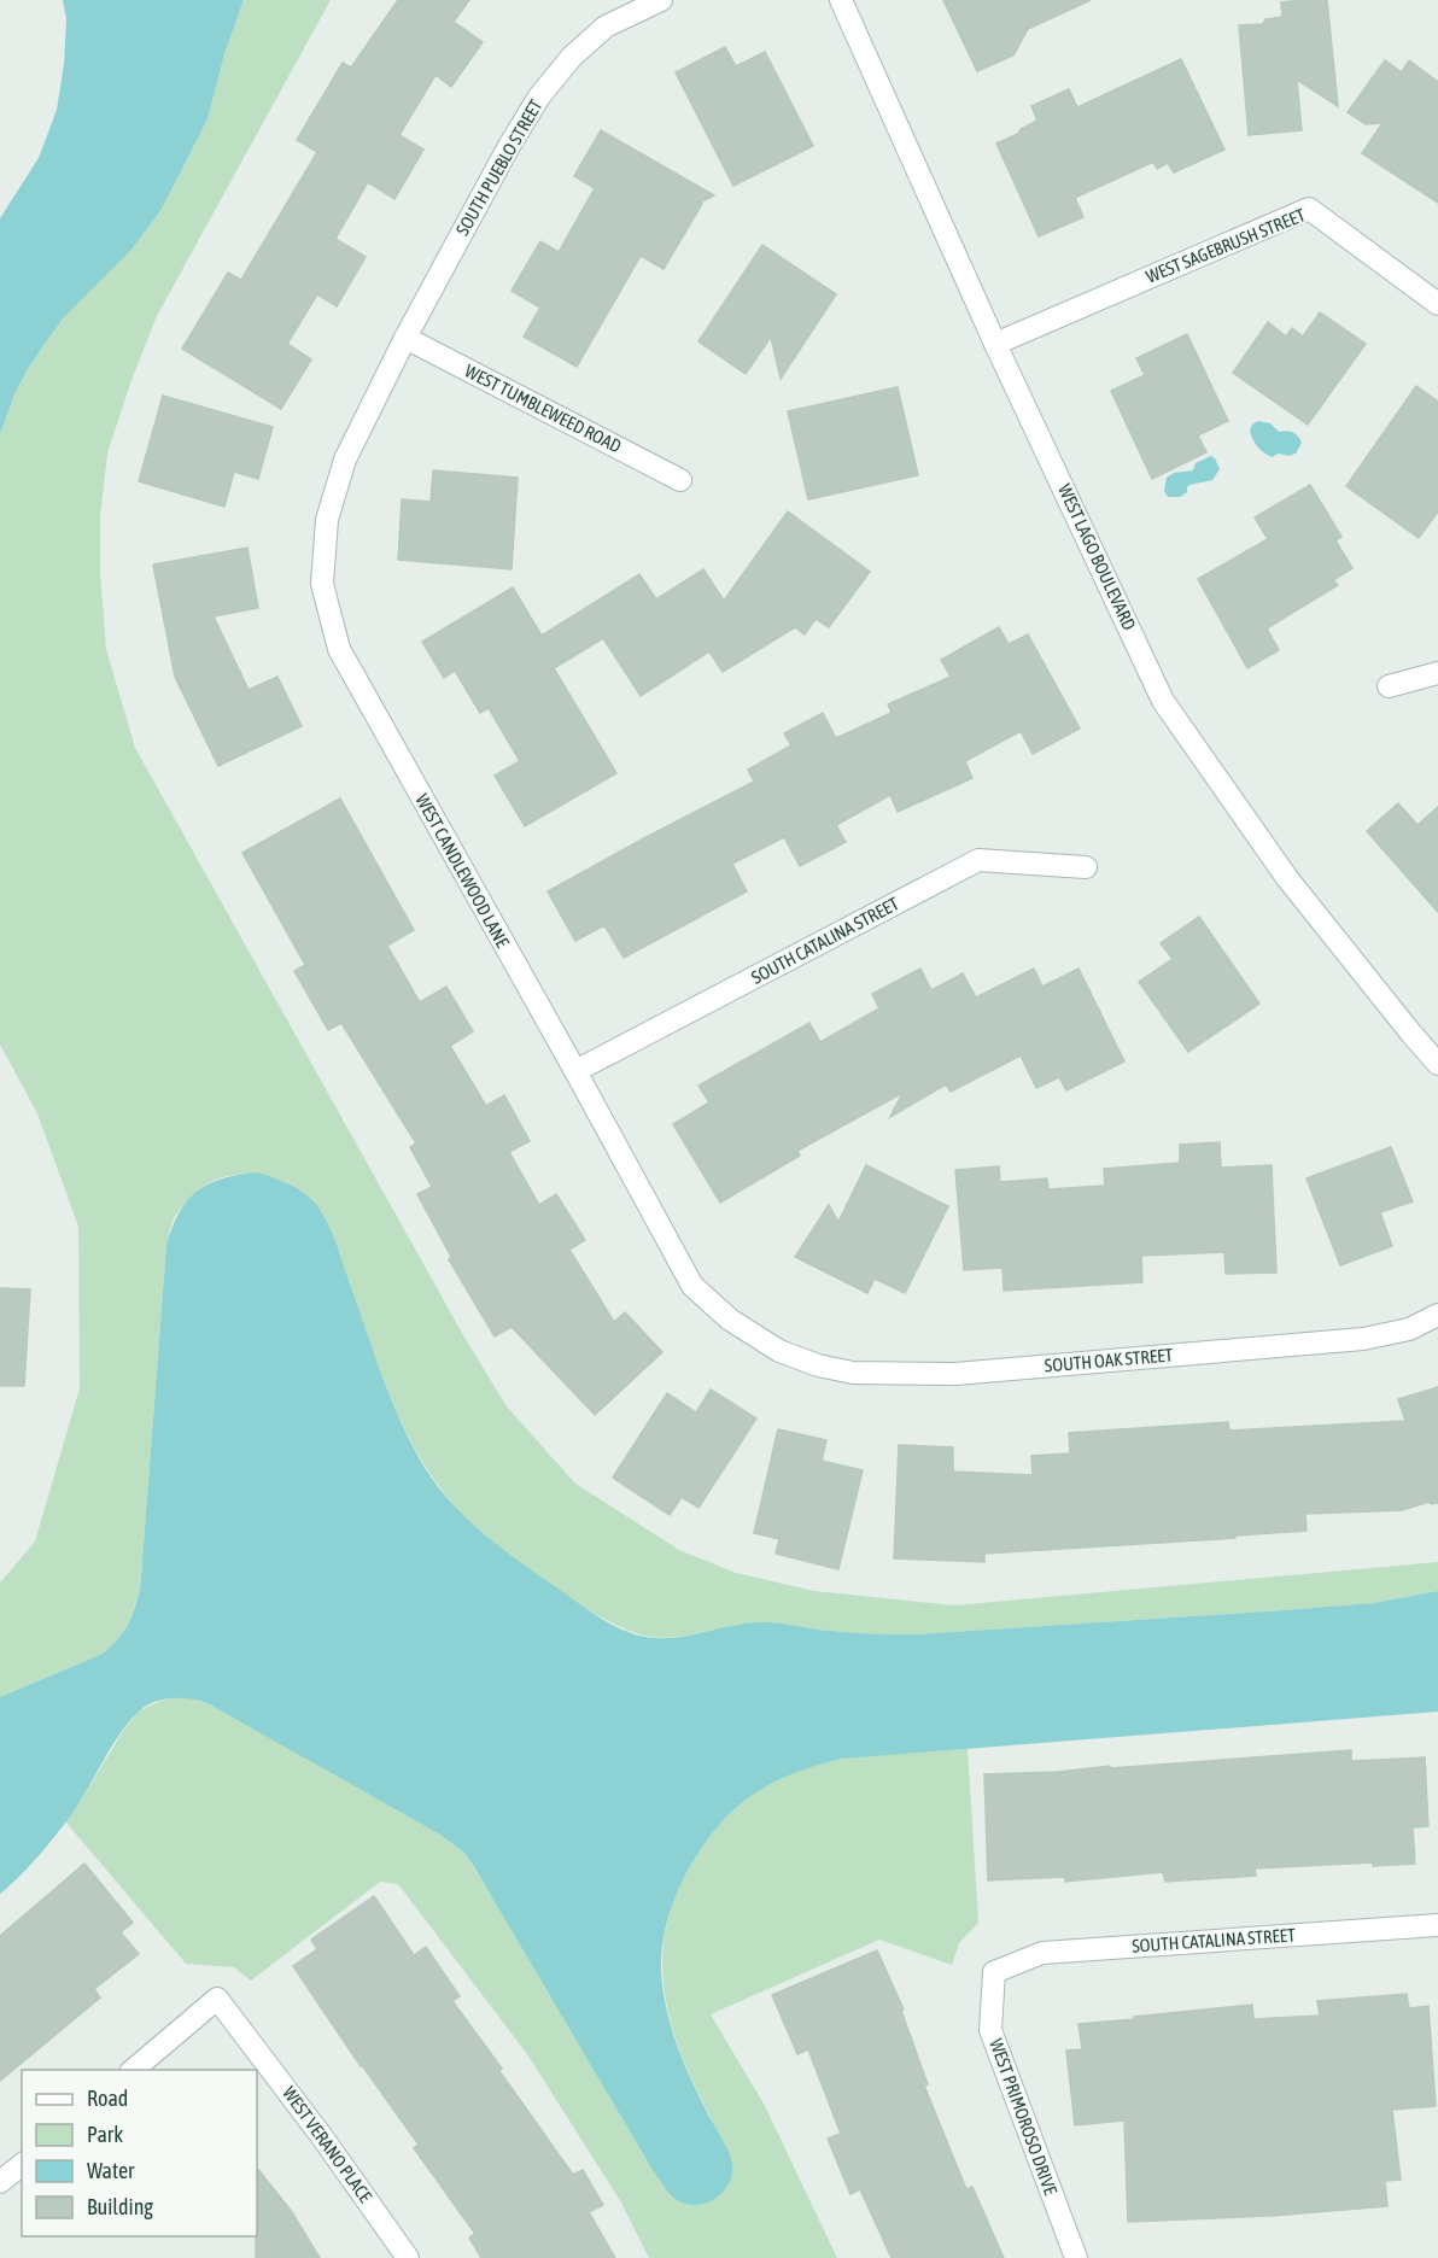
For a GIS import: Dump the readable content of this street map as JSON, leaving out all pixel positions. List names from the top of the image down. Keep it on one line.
{"streets":{"street":["SOUTH PUEBLO STREET","WEST SAGEBRUSH STREET","WEST TUMBLEWEED ROAD","WEST LAGO BOULEVARD","WEST CANDLEWOOD LANE","SOUTH CATALINA STREET","SOUTH OAK STREET","WEST PRIMOROSO DRIVE","WEST VERANO PLACE"]},"crossings":[["SOUTH PUEBLO STREET","WEST TUMBLEWEED ROAD"],["SOUTH PUEBLO STREET","WEST CANDLEWOOD LANE"],["WEST SAGEBRUSH STREET","WEST LAGO BOULEVARD"],["WEST TUMBLEWEED ROAD","WEST CANDLEWOOD LANE"],["WEST CANDLEWOOD LANE","SOUTH CATALINA STREET"],["WEST CANDLEWOOD LANE","SOUTH OAK STREET"],["SOUTH CATALINA STREET","WEST PRIMOROSO DRIVE"]],"legend":["Road","Park","Water","Building"]}
